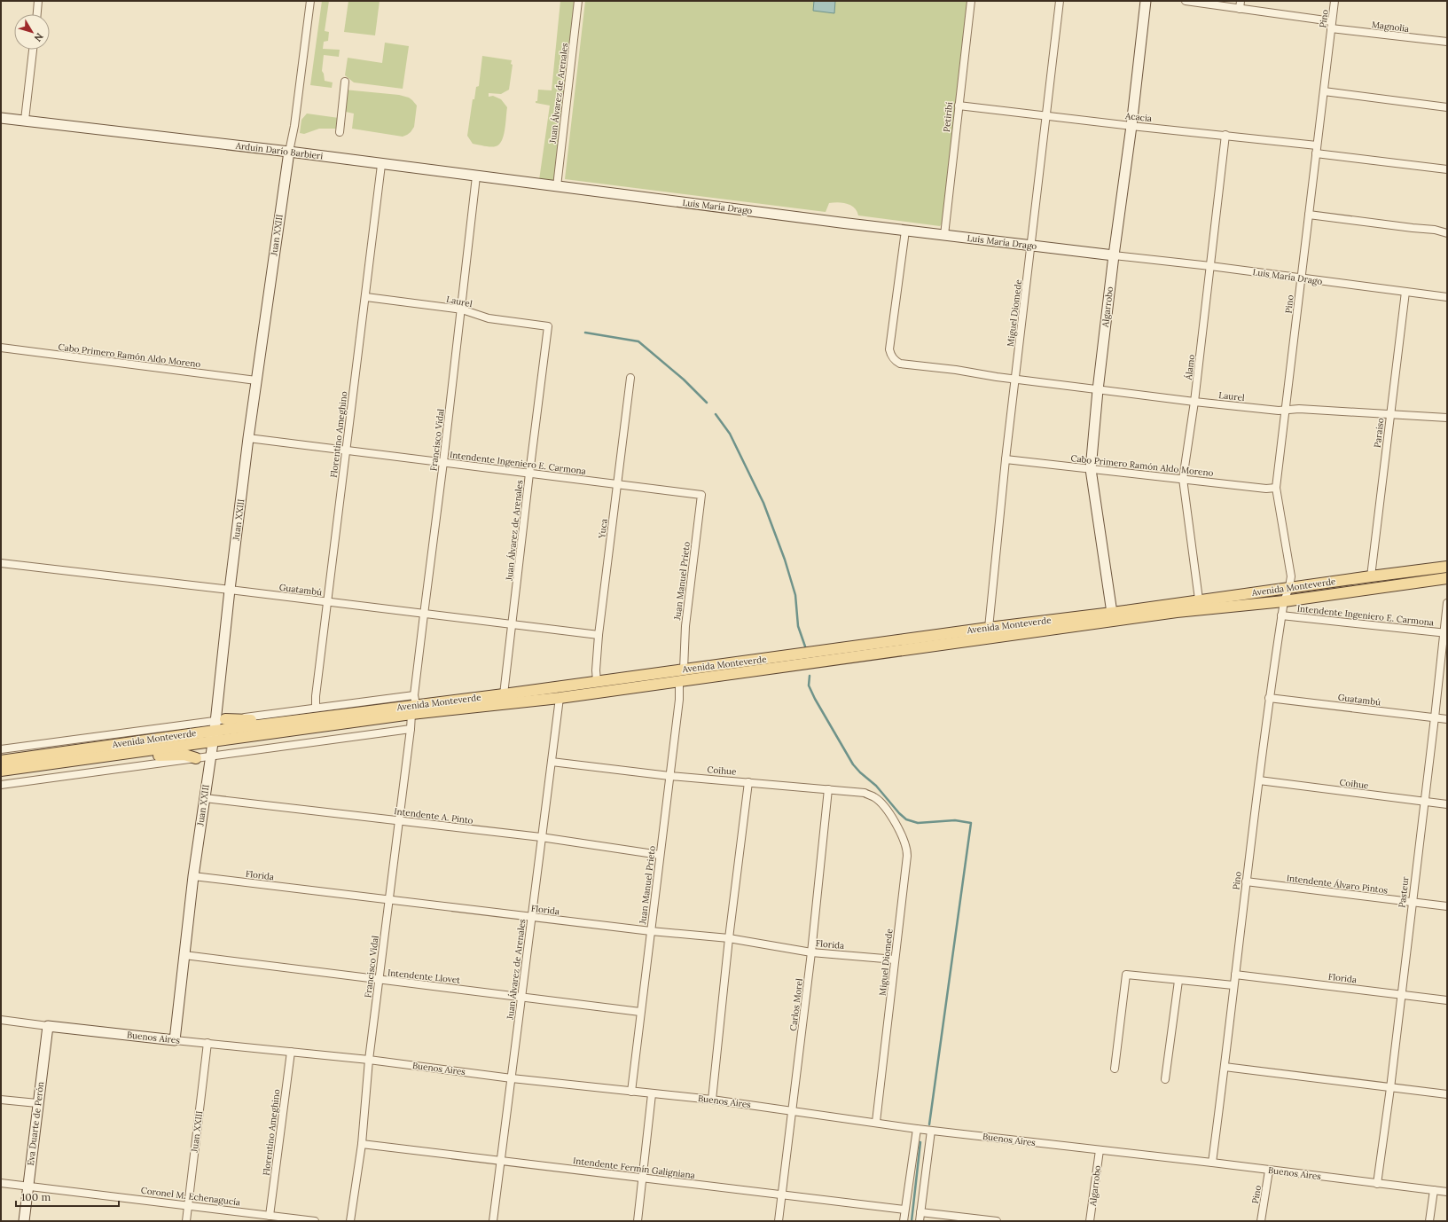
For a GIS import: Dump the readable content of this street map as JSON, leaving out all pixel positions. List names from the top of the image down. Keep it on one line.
{"streets":{"main road":["Avenida Monteverde"],"street":["Pino","Magnolia","Juan Álvarez de Arenales","Petiribí","Acacia","Arduin Darío Barbieri","Luis María Drago","Juan XXIII","Laurel","Algarrobo","Miguel Diomede","Cabo Primero Ramón Aldo Moreno","Álamo","Paraíso","Florentino Ameghino","Francisco Vidal","Intendente Ingeniero E. Carmona","Yuca","Juan Manuel Prieto","Guatambú","Coihue","Intendente A. Pinto","Florida","Intendente Álvaro Pintos","Pasteur","Intendente Llovet","Carlos Morel","Buenos Aires","Eva Duarte de Perón","Intendente Fermín Galigniana","Coronel M. Echenagucía"]},"crossings":[["Pino","Magnolia"],["Pino","Acacia"],["Pino","Luis María Drago"],["Pino","Laurel"],["Pino","Cabo Primero Ramón Aldo Moreno"],["Pino","Intendente Ingeniero E. Carmona"],["Pino","Avenida Monteverde"],["Pino","Guatambú"],["Pino","Coihue"],["Pino","Florida"],["Pino","Intendente Álvaro Pintos"],["Pino","Buenos Aires"],["Juan Álvarez de Arenales","Arduin Darío Barbieri"],["Juan Álvarez de Arenales","Luis María Drago"],["Juan Álvarez de Arenales","Laurel"],["Juan Álvarez de Arenales","Intendente Ingeniero E. Carmona"],["Juan Álvarez de Arenales","Avenida Monteverde"],["Juan Álvarez de Arenales","Guatambú"],["Juan Álvarez de Arenales","Coihue"],["Juan Álvarez de Arenales","Intendente A. Pinto"],["Juan Álvarez de Arenales","Florida"],["Juan Álvarez de Arenales","Intendente Llovet"],["Juan Álvarez de Arenales","Buenos Aires"],["Juan Álvarez de Arenales","Intendente Fermín Galigniana"],["Petiribí","Acacia"],["Petiribí","Luis María Drago"],["Acacia","Algarrobo"],["Acacia","Miguel Diomede"],["Acacia","Álamo"],["Arduin Darío Barbieri","Luis María Drago"],["Arduin Darío Barbieri","Juan XXIII"],["Arduin Darío Barbieri","Florentino Ameghino"],["Arduin Darío Barbieri","Francisco Vidal"],["Luis María Drago","Laurel"],["Luis María Drago","Algarrobo"],["Luis María Drago","Miguel Diomede"],["Luis María Drago","Álamo"],["Luis María Drago","Paraíso"],["Juan XXIII","Cabo Primero Ramón Aldo Moreno"],["Juan XXIII","Intendente Ingeniero E. Carmona"],["Juan XXIII","Avenida Monteverde"],["Juan XXIII","Guatambú"],["Juan XXIII","Intendente A. Pinto"],["Juan XXIII","Florida"],["Juan XXIII","Intendente Llovet"],["Juan XXIII","Buenos Aires"],["Juan XXIII","Coronel M. Echenagucía"],["Laurel","Algarrobo"],["Laurel","Miguel Diomede"],["Laurel","Álamo"],["Laurel","Paraíso"],["Laurel","Florentino Ameghino"],["Laurel","Francisco Vidal"],["Algarrobo","Cabo Primero Ramón Aldo Moreno"],["Algarrobo","Avenida Monteverde"],["Algarrobo","Buenos Aires"],["Miguel Diomede","Cabo Primero Ramón Aldo Moreno"],["Miguel Diomede","Avenida Monteverde"],["Miguel Diomede","Coihue"],["Miguel Diomede","Florida"],["Miguel Diomede","Buenos Aires"],["Cabo Primero Ramón Aldo Moreno","Álamo"],["Álamo","Avenida Monteverde"],["Paraíso","Avenida Monteverde"],["Florentino Ameghino","Intendente Ingeniero E. Carmona"],["Florentino Ameghino","Guatambú"],["Florentino Ameghino","Buenos Aires"],["Florentino Ameghino","Coronel M. Echenagucía"],["Francisco Vidal","Intendente Ingeniero E. Carmona"],["Francisco Vidal","Avenida Monteverde"],["Francisco Vidal","Guatambú"],["Francisco Vidal","Intendente A. Pinto"],["Francisco Vidal","Florida"],["Francisco Vidal","Intendente Llovet"],["Francisco Vidal","Buenos Aires"],["Francisco Vidal","Intendente Fermín Galigniana"],["Intendente Ingeniero E. Carmona","Yuca"],["Intendente Ingeniero E. Carmona","Juan Manuel Prieto"],["Intendente Ingeniero E. Carmona","Pasteur"],["Yuca","Avenida Monteverde"],["Yuca","Guatambú"],["Juan Manuel Prieto","Avenida Monteverde"],["Juan Manuel Prieto","Coihue"],["Juan Manuel Prieto","Intendente A. Pinto"],["Juan Manuel Prieto","Florida"],["Juan Manuel Prieto","Intendente Llovet"],["Juan Manuel Prieto","Buenos Aires"],["Guatambú","Pasteur"],["Coihue","Pasteur"],["Coihue","Carlos Morel"],["Florida","Pasteur"],["Florida","Carlos Morel"],["Intendente Álvaro Pintos","Pasteur"],["Pasteur","Buenos Aires"],["Carlos Morel","Buenos Aires"],["Carlos Morel","Intendente Fermín Galigniana"],["Buenos Aires","Eva Duarte de Perón"],["Eva Duarte de Perón","Coronel M. Echenagucía"]],"scale_bar":"100 m","north":"bottom right"}
